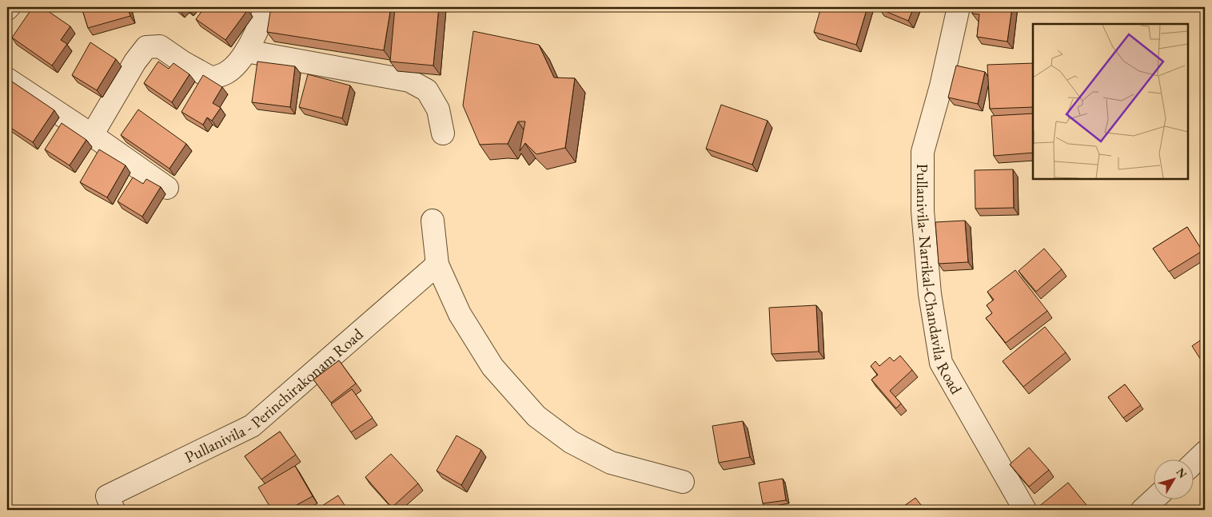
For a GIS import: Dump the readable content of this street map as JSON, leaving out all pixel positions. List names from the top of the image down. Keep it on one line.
{"streets":{"street":["Pullanivila- Narrikal-Chandavila Road","Pullanivila - Perinchirakonam Road"]},"north":"top right"}
